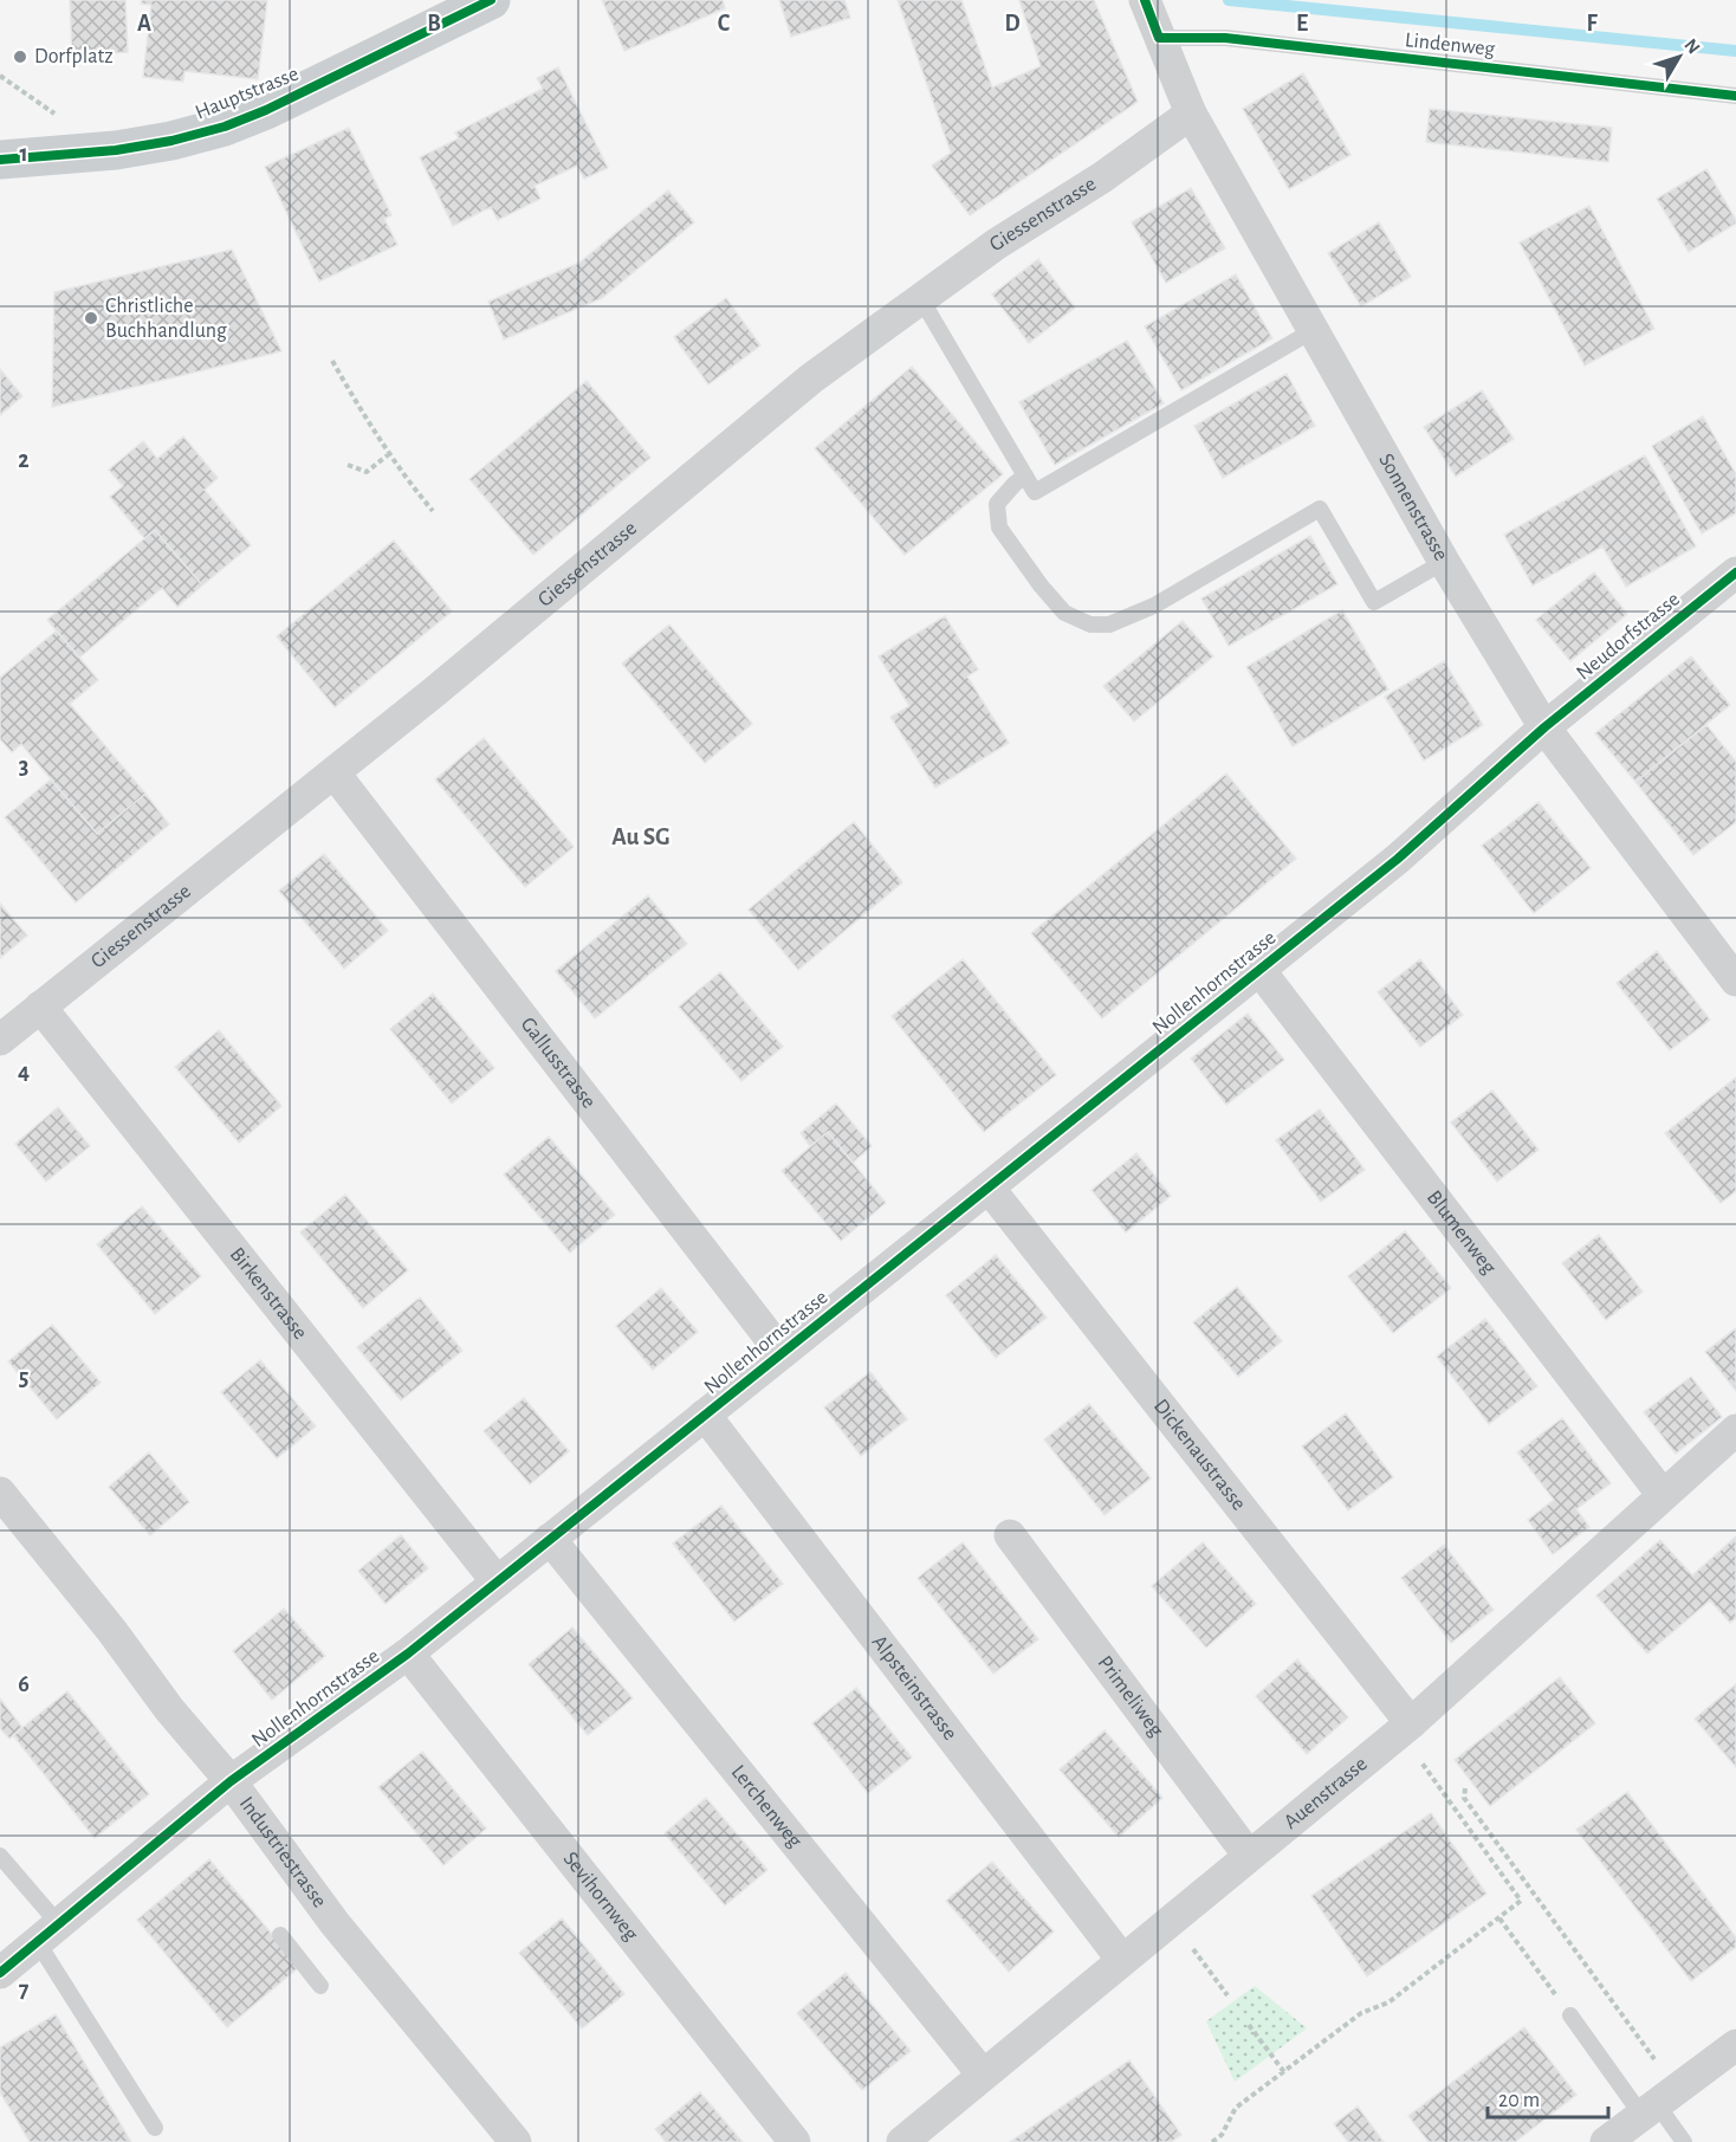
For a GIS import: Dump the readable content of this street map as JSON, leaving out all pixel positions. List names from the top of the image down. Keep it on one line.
{"streets":{"main road":["Hauptstrasse"],"street":["Giessenstrasse","Sonnenstrasse","Neudorfstrasse","Nollenhornstrasse","Gallusstrasse","Blumenweg","Birkenstrasse","Dickenaustrasse","Alpsteinstrasse","Primeliweg","Auenstrasse","Lerchenweg","Industriestrasse","Sevihornweg"],"lane":["Lindenweg"]},"crossings":[["Lindenweg","Sonnenstrasse"],["Giessenstrasse","Sonnenstrasse"],["Giessenstrasse","Gallusstrasse"],["Giessenstrasse","Birkenstrasse"],["Sonnenstrasse","Neudorfstrasse"],["Sonnenstrasse","Nollenhornstrasse"],["Neudorfstrasse","Nollenhornstrasse"],["Nollenhornstrasse","Gallusstrasse"],["Nollenhornstrasse","Blumenweg"],["Nollenhornstrasse","Birkenstrasse"],["Nollenhornstrasse","Dickenaustrasse"],["Nollenhornstrasse","Alpsteinstrasse"],["Nollenhornstrasse","Lerchenweg"],["Nollenhornstrasse","Industriestrasse"],["Nollenhornstrasse","Sevihornweg"],["Blumenweg","Auenstrasse"],["Dickenaustrasse","Auenstrasse"],["Alpsteinstrasse","Auenstrasse"],["Primeliweg","Auenstrasse"],["Auenstrasse","Lerchenweg"]],"districts":["Au SG"],"places":["Dorfplatz","Christliche Buchhandlung"],"scale_bar":"20 m","north":"top right","grid":{"columns":["A","B","C","D","E","F"],"rows":["1","2","3","4","5","6","7"]}}
